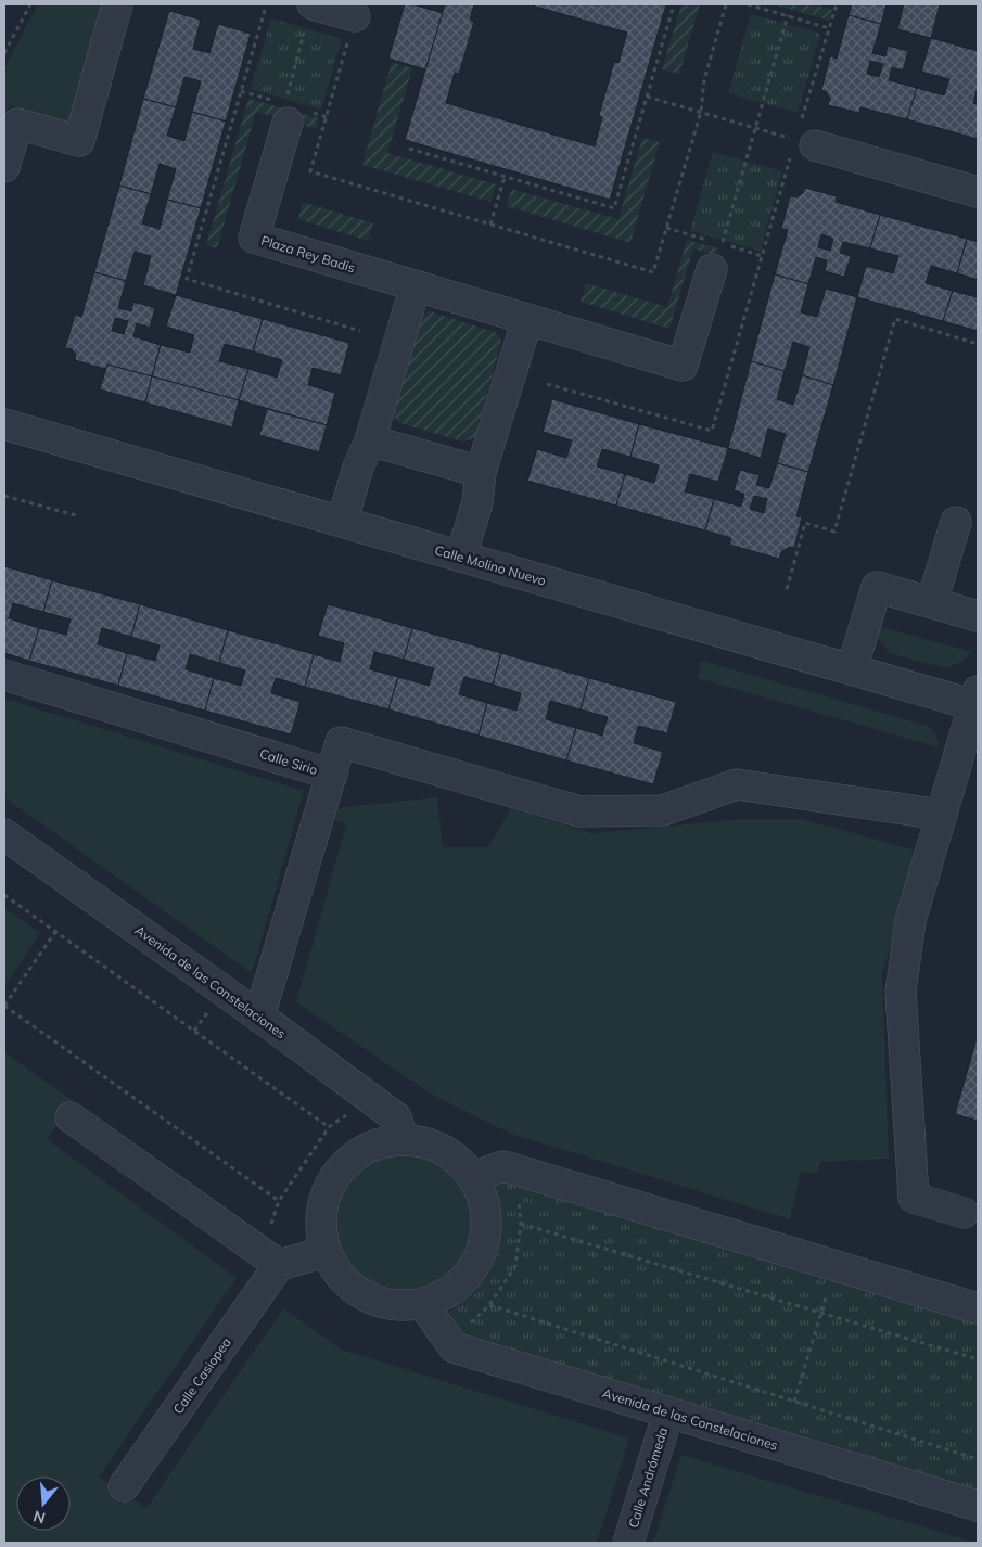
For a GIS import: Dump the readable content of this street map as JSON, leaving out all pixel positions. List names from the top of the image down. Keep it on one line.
{"streets":{"street":["Plaza Rey Badis","Calle Molino Nuevo","Calle Sirio","Avenida de las Constelaciones","Calle Casiopea","Calle Andrómeda"]},"crossings":[["Calle Sirio","Avenida de las Constelaciones"],["Avenida de las Constelaciones","Calle Andrómeda"]],"north":"bottom"}
